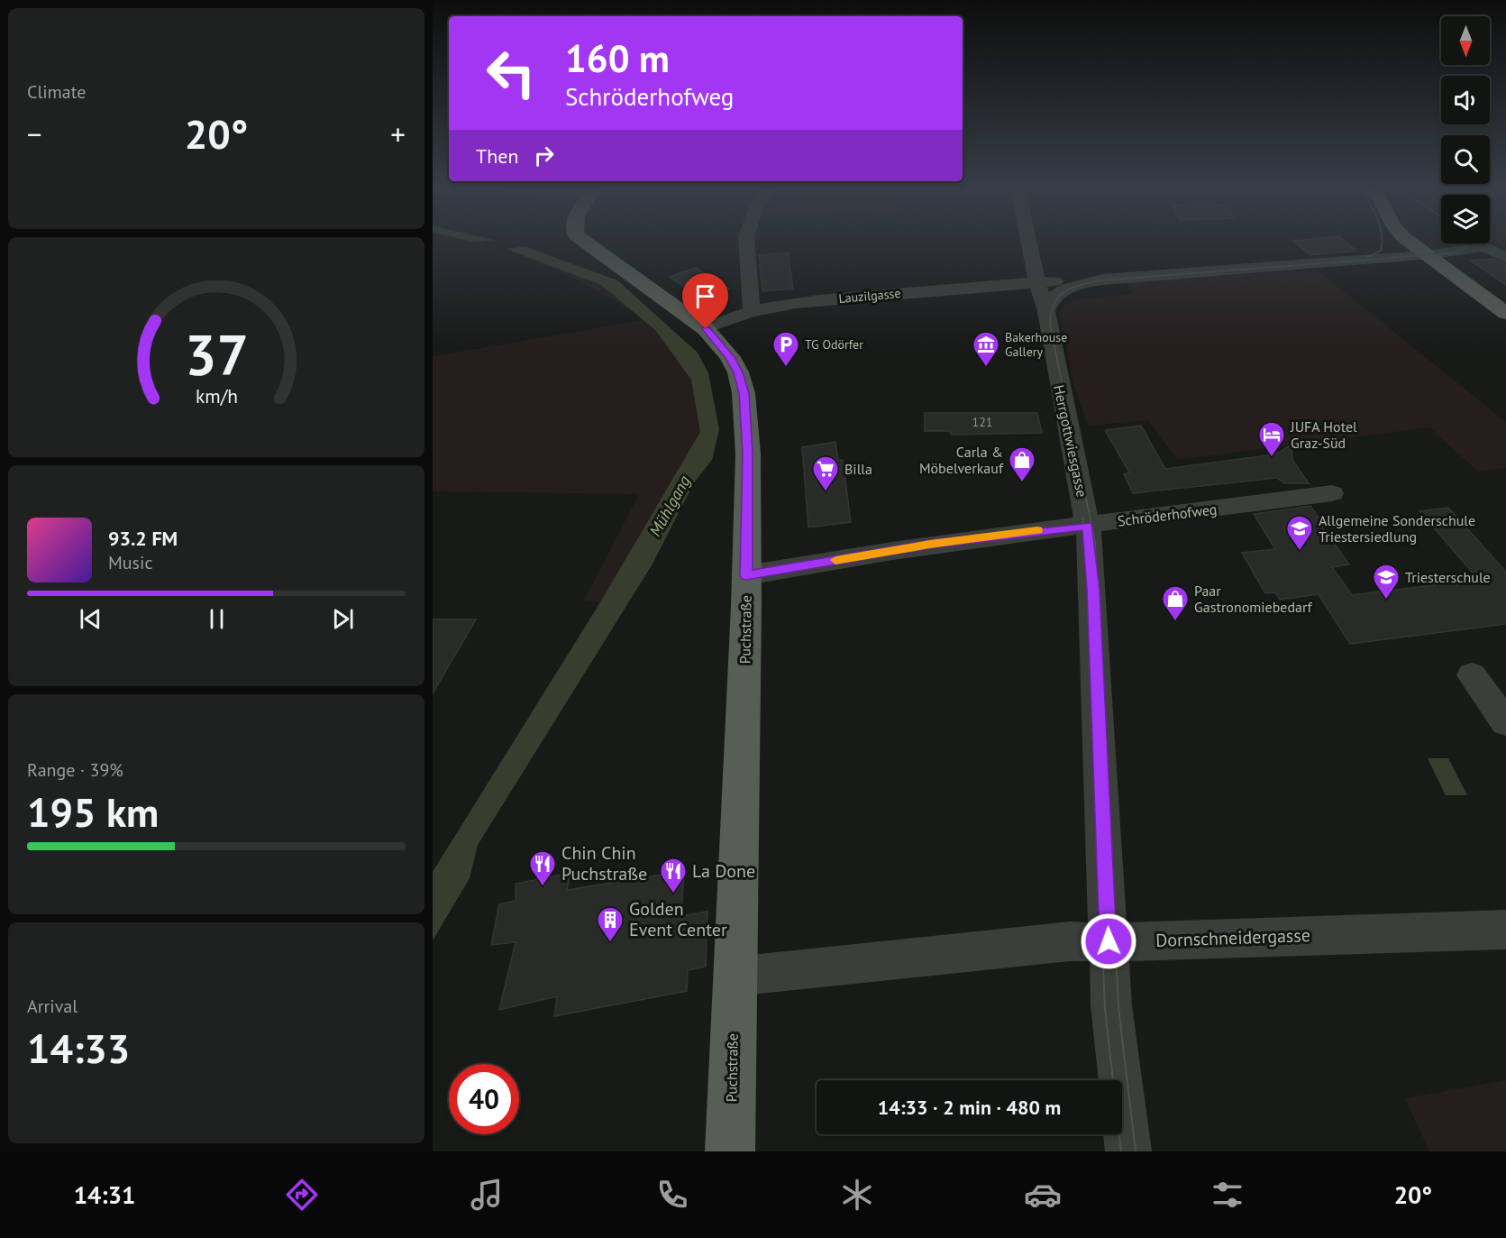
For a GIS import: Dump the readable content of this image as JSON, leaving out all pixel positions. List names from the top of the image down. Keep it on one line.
{"streets":{"main road":["Puchstraße"],"street":["Lauzilgasse","Herrgottwiesgasse","Schröderhofweg","Dornschneidergasse"]},"crossings":[["Lauzilgasse","Herrgottwiesgasse"],["Lauzilgasse","Puchstraße"],["Herrgottwiesgasse","Schröderhofweg"],["Herrgottwiesgasse","Dornschneidergasse"],["Schröderhofweg","Puchstraße"],["Puchstraße","Dornschneidergasse"]],"water":["Mühlgang"],"places":{"parking":["TG Odörfer"],"museum":["Bakerhouse Gallery"],"hotel":["JUFA Hotel Graz-Süd"],"shop":["Carla & Möbelverkauf","Paar Gastronomiebedarf"],"supermarket":["Billa"],"school or university":["Allgemeine Sonderschule Triestersiedlung","Triesterschule"],"restaurant":["Chin Chin Puchstraße","La Done"],"building":["Golden Event Center"]},"house_numbers":["121"],"north":"bottom","page":{"tile":["Climate",["Range · 39%","195 km"],["Arrival","14:33"]],"turn":["160 m","Schröderhofweg"],"heat":["−","20°","+"],"then":"Then","song":["93.2 FM","Music"],"limit":"40","trip":"14:33 · 2 min · 480 m","tabs":["14:31","20°"],"gauge":["37","km/h"]}}
